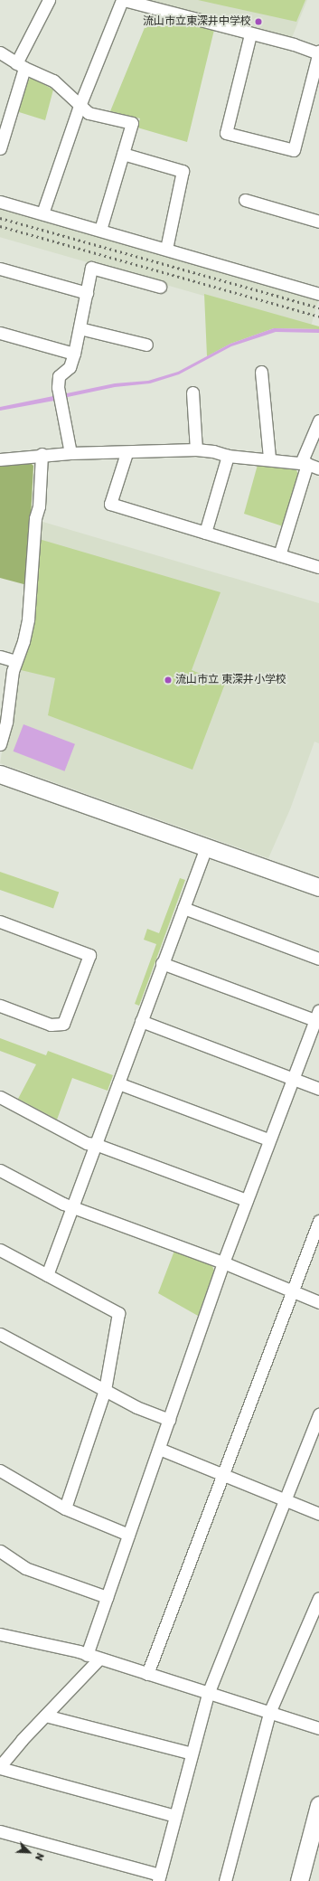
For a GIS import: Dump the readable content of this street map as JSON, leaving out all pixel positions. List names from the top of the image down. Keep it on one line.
{"places":["流山市立東深井中学校","流山市立 東深井小学校"],"north":"bottom right"}
